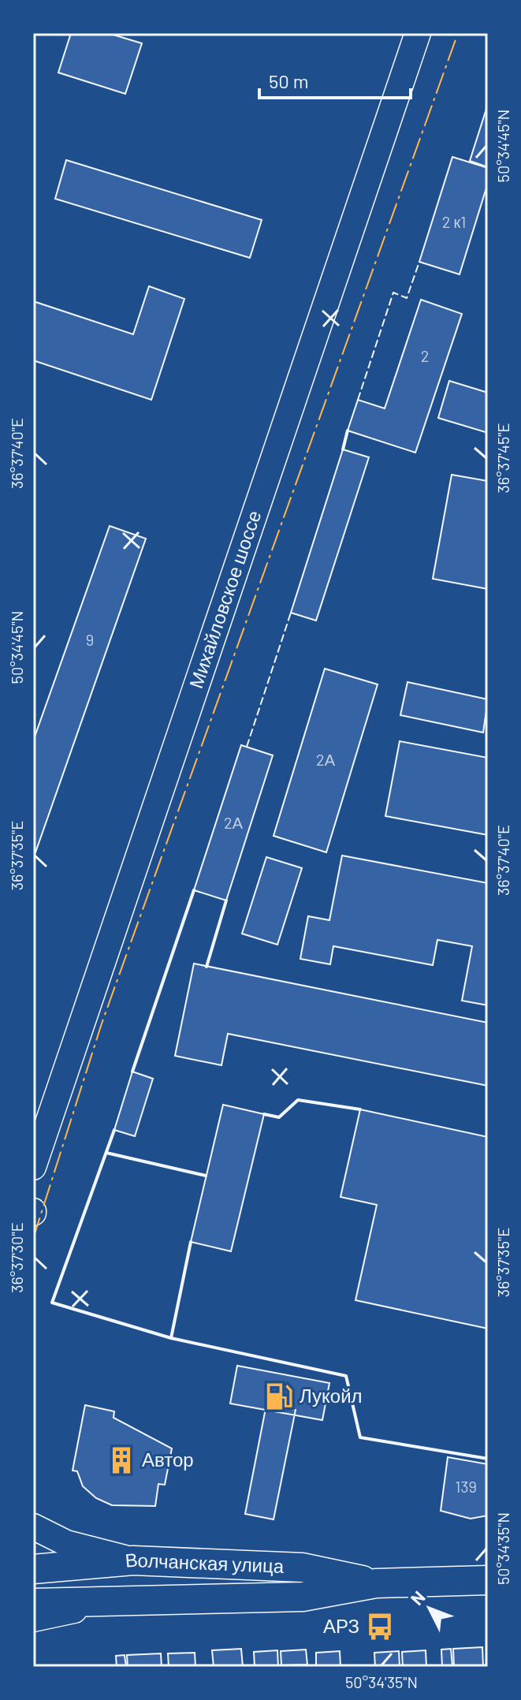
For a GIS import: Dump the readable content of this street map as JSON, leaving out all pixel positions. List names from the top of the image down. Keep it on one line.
{"streets":{"main road":["Михайловское шоссе","Волчанская улица"]},"places":{"fuel station":["Лукойл"],"building":["Автор"],"bus stop":["АРЗ"]},"house_numbers":["2 к1","2","9","2А","2А","139"],"scale_bar":"50 m","north":"top left","coordinates":["50°34'45\"N","36°37'40\"E","36°37'45\"E","36°37'35\"E","36°37'30\"E","50°34'35\"N"]}
